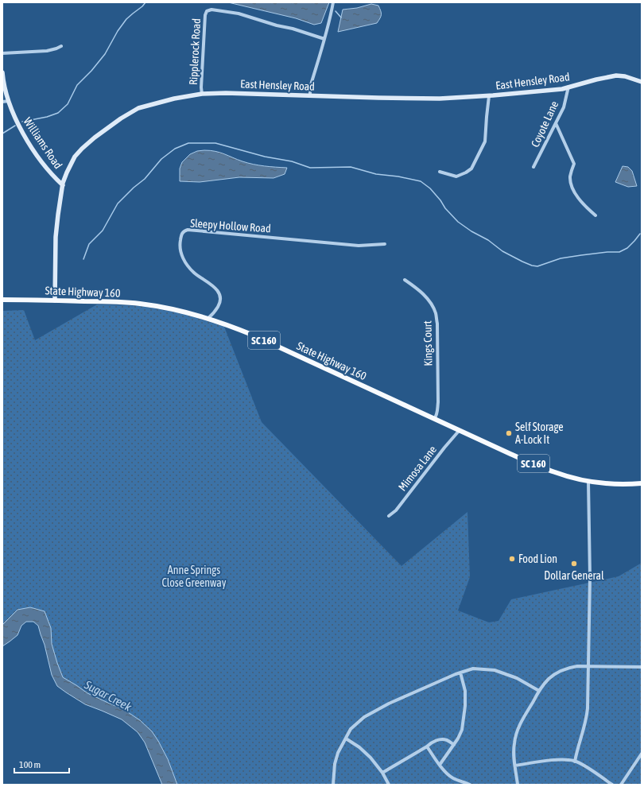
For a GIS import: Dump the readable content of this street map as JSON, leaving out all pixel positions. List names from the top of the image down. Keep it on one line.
{"streets":{"main road":["East Hensley Road","Williams Road","State Highway 160","SC 160"],"street":["Ripplerock Road","Coyote Lane","Sleepy Hollow Road","Kings Court","Mimosa Lane"]},"crossings":[["Ripplerock Road","East Hensley Road"],["East Hensley Road","Coyote Lane"],["East Hensley Road","Williams Road"],["East Hensley Road","State Highway 160"],["Sleepy Hollow Road","State Highway 160"],["State Highway 160","Kings Court"],["State Highway 160","Mimosa Lane"]],"water":["Sugar Creek"],"parks":["Anne Springs Close Greenway"],"places":["Self Storage A-Lock It","Food Lion","Dollar General"],"scale_bar":"100 m"}
